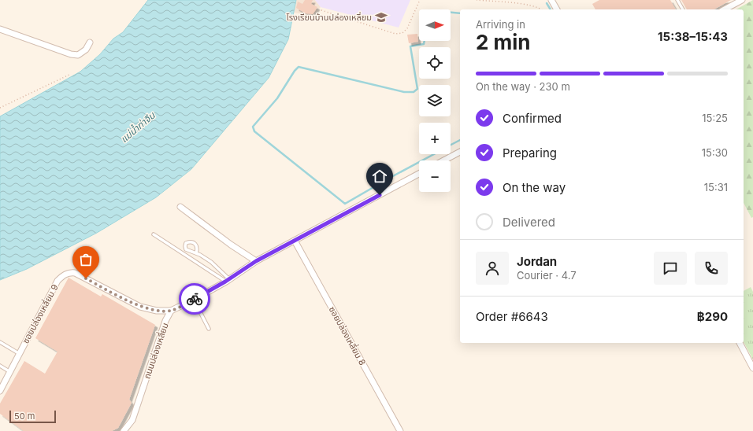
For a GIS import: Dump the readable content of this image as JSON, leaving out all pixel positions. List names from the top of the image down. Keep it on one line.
{"streets":{"street":["ซอยปล่องเหลี่ยม 9","ซอยปล่องเหลี่ยม 8","ถนนปล่องเหลี่ยม"]},"crossings":[["ซอยปล่องเหลี่ยม 9","ถนนปล่องเหลี่ยม"]],"water":["แม่น้ำท่าจีน"],"places":{"school or university":["โรงเรียนบ้านปล่องเหลี่ยม"]},"scale_bar":"50 m","north":"right","page":{"map_buttons":["+","−"],"heading":["2 min","Arriving in","15:38–15:43"],"panel":["Jordan","Courier · 4.7","Order #6643","฿290"],"bar":"On the way · 230 m","list":[["Confirmed","15:25"],["Preparing","15:30"],["On the way","15:31"],"Delivered"],"scale":"50 m"}}
